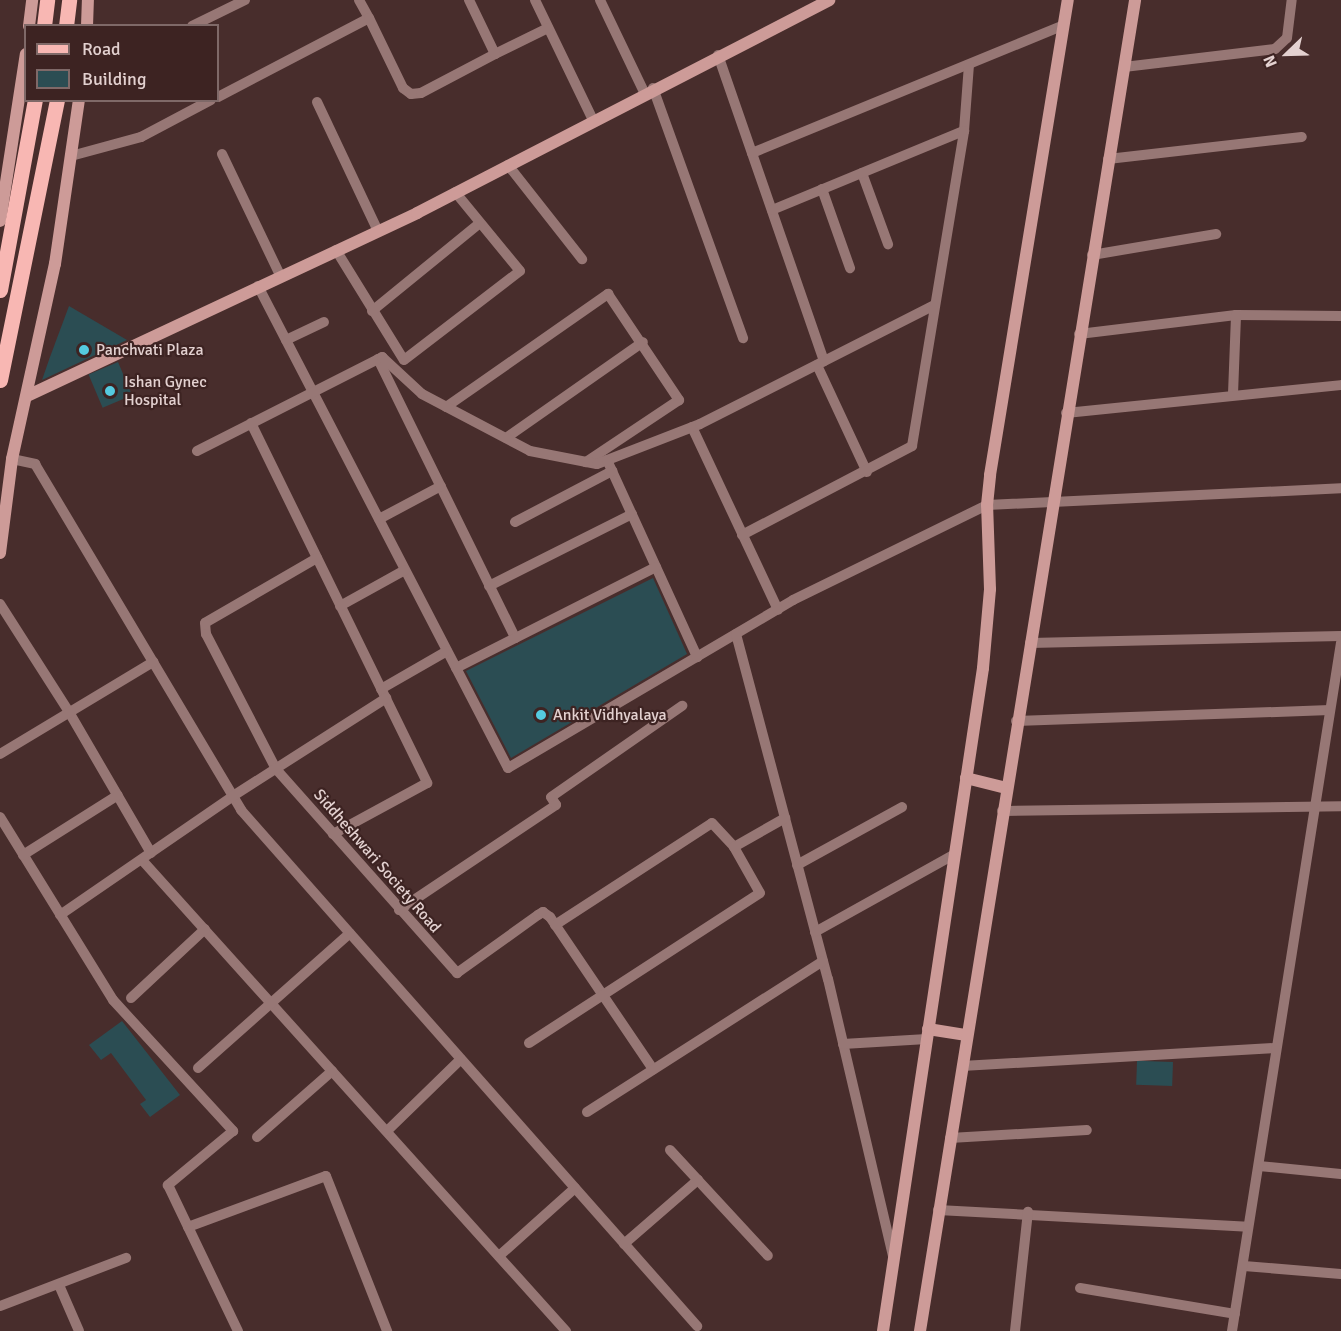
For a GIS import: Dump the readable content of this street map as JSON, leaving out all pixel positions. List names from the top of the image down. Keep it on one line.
{"streets":{"street":["Siddheshwari Society Road"]},"places":["Panchvati Plaza","Ishan Gynec Hospital","Ankit Vidhyalaya"],"legend":["Road","Building"],"north":"bottom left"}
